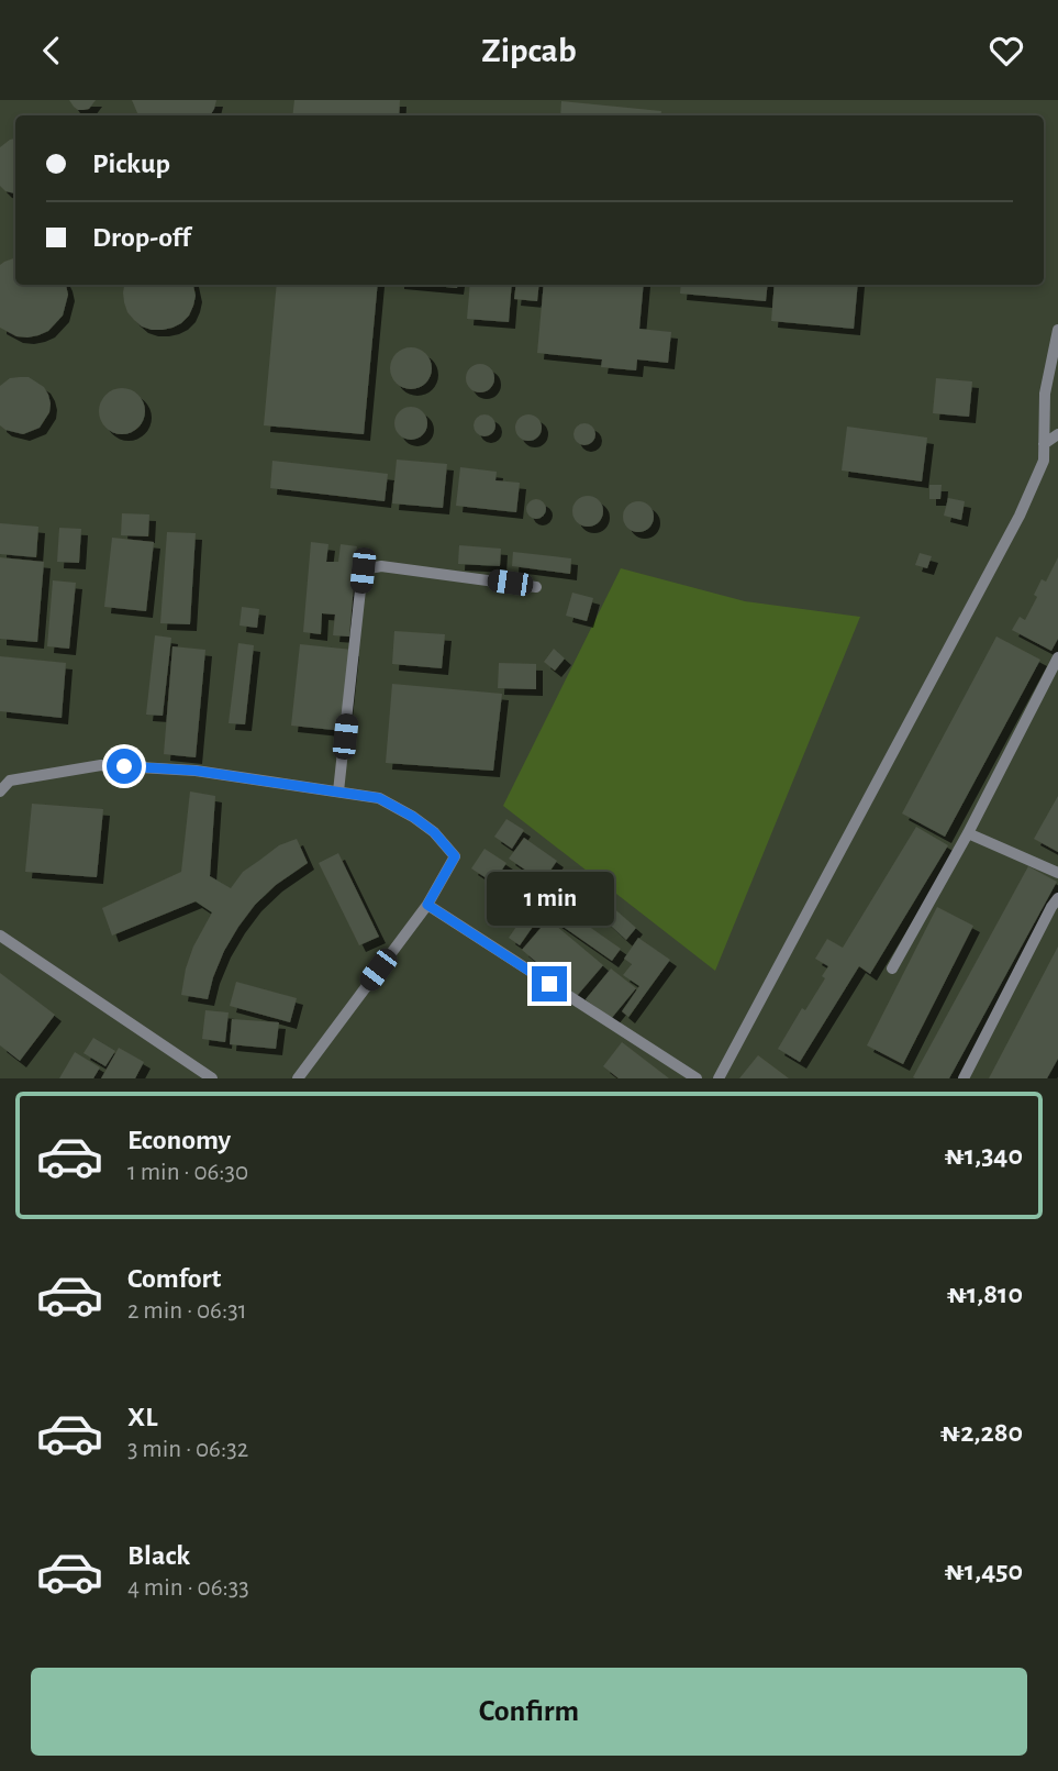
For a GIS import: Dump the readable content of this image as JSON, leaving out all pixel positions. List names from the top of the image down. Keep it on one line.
{"page":{"header":"Zipcab","banner":["Pickup","Drop-off"],"bubble":"1 min","list":[{"name":"Economy","note":"1 min · 06:30","value":"₦1,340"},{"name":"Comfort","note":"2 min · 06:31","value":"₦1,810"},{"name":"XL","note":"3 min · 06:32","value":"₦2,280"},{"name":"Black","note":"4 min · 06:33","value":"₦1,450"}],"buttons":"Confirm"}}
